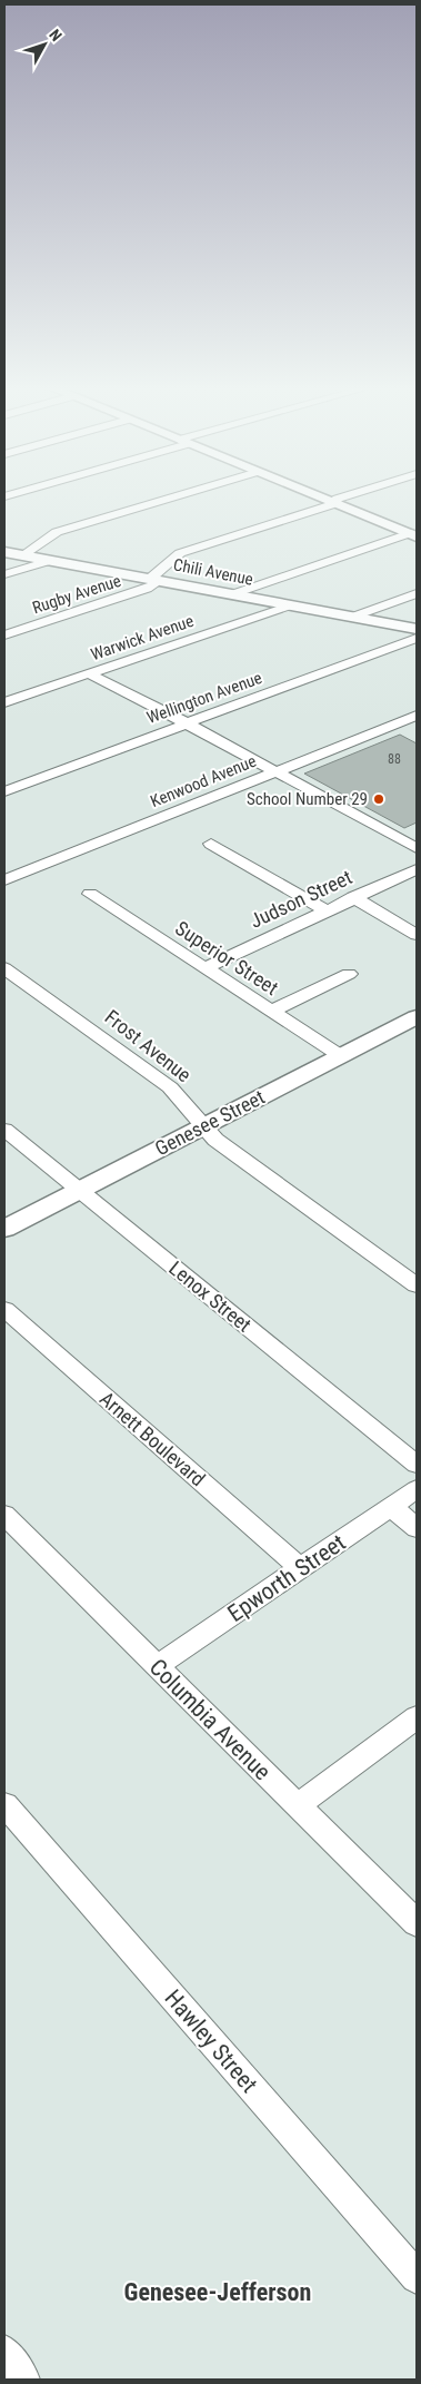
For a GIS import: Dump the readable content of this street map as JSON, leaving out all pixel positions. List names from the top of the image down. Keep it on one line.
{"streets":{"main road":["Chili Avenue","Genesee Street"],"street":["Rugby Avenue","Warwick Avenue","Wellington Avenue","Kenwood Avenue","Judson Street","Superior Street","Frost Avenue","Lenox Street","Arnett Boulevard","Epworth Street","Columbia Avenue","Hawley Street"]},"crossings":[["Chili Avenue","Rugby Avenue"],["Chili Avenue","Warwick Avenue"],["Judson Street","Superior Street"],["Superior Street","Genesee Street"],["Frost Avenue","Genesee Street"],["Genesee Street","Lenox Street"],["Arnett Boulevard","Epworth Street"],["Epworth Street","Columbia Avenue"]],"districts":["Genesee-Jefferson"],"places":["School Number 29"],"house_numbers":["88"],"north":"top right"}
